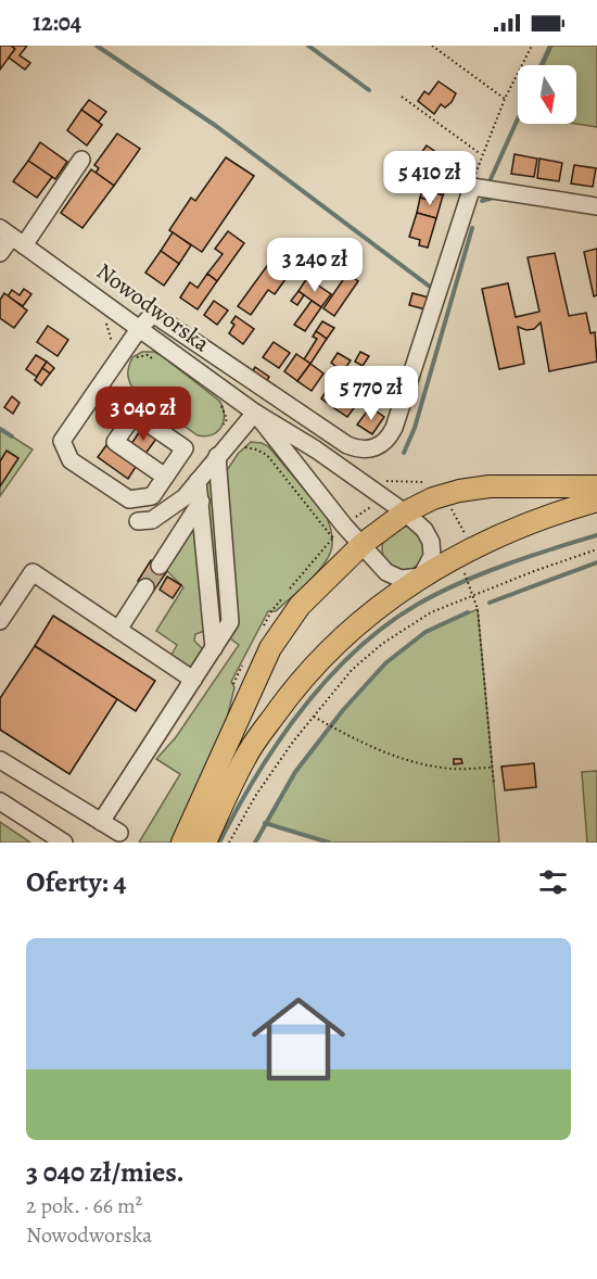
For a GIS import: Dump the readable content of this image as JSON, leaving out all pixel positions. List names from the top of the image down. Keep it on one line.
{"streets":{"street":["Nowodworska"]},"north":"bottom","page":{"status":"12:04","price":["5 410 zł","3 240 zł","5 770 zł","3 040 zł"],"heading":"Oferty: 4","list":[{"name":"3 040 zł/mies.","note":"2 pok. · 66 m² · Nowodworska"}]}}
